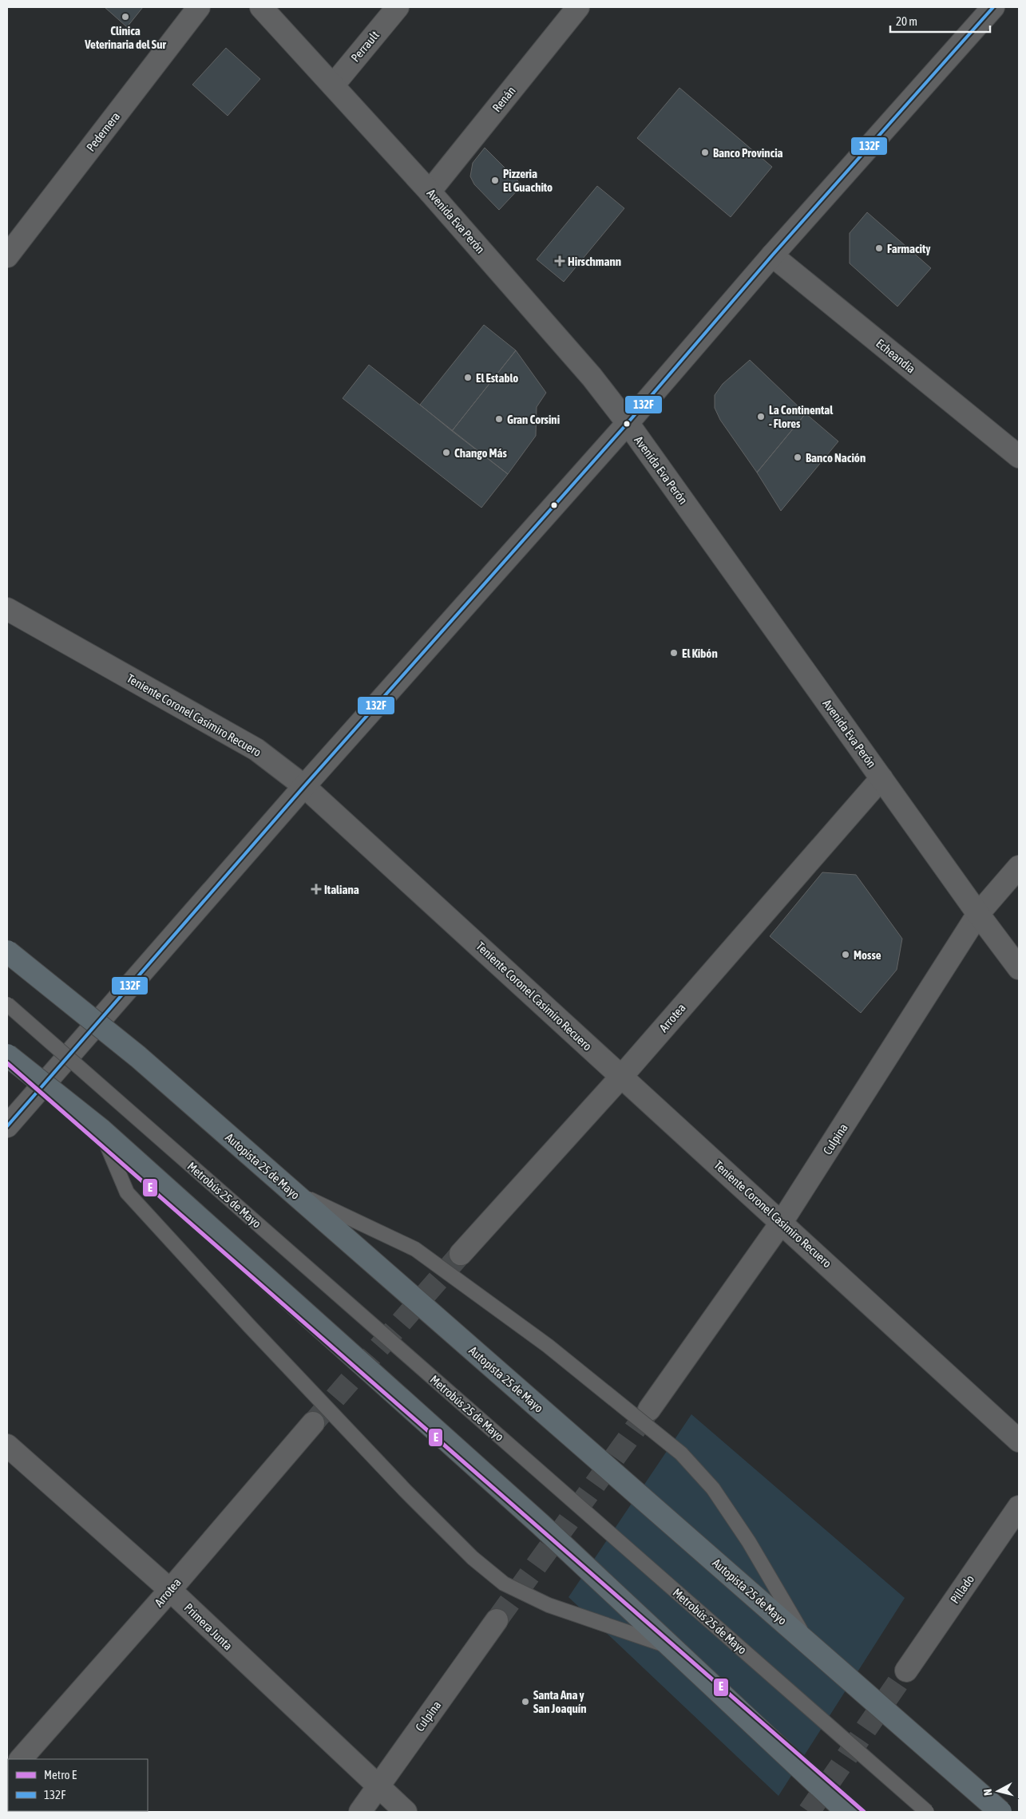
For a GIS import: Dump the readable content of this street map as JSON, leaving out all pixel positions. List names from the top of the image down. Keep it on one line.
{"streets":{"highway":["Autopista 25 de Mayo"],"street":["Perrault","Renán","Pedernera","Avenida Eva Perón","Echeandia","Teniente Coronel Casimiro Recuero","Arrotea","Culpina","Pillado","Primera Junta"],"lane":["Metrobús 25 de Mayo"]},"crossings":[["Perrault","Avenida Eva Perón"],["Renán","Avenida Eva Perón"],["Avenida Eva Perón","Arrotea"],["Avenida Eva Perón","Culpina"],["Teniente Coronel Casimiro Recuero","Arrotea"],["Teniente Coronel Casimiro Recuero","Culpina"],["Arrotea","Primera Junta"],["Culpina","Primera Junta"]],"places":{"other":["Clinica Veterinaria del Sur","Banco Provincia","Pizzeria El Guachito","Farmacity","El Establo","La Continental - Flores","Gran Corsini","Chango Más","Banco Nación","El Kibón","Mosse","Santa Ana y San Joaquín"],"health":["Hirschmann","Italiana"]},"lines":["transit line 132F","metro line E"],"legend":["Metro E","132F"],"scale_bar":"20 m","north":"left"}
